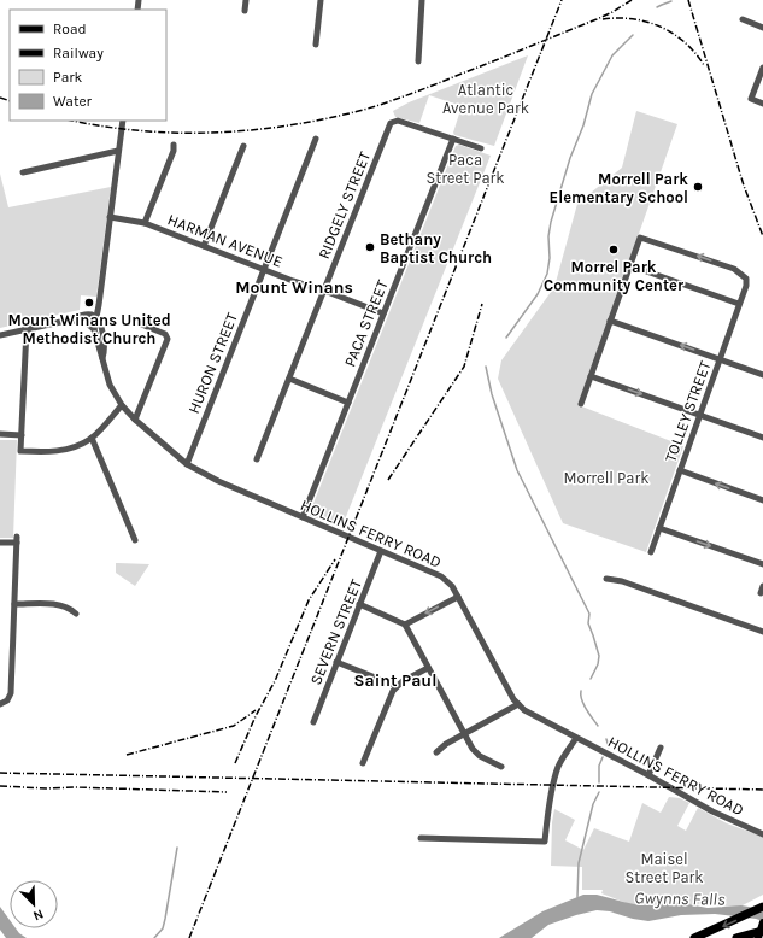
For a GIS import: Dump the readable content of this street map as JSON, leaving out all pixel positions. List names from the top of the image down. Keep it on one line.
{"streets":{"street":["RIDGELY STREET","HARMAN AVENUE","PACA STREET","HURON STREET","TOLLEY STREET","HOLLINS FERRY ROAD","SEVERN STREET"]},"crossings":[["RIDGELY STREET","HARMAN AVENUE"],["RIDGELY STREET","PACA STREET"],["HARMAN AVENUE","PACA STREET"],["HARMAN AVENUE","HURON STREET"],["HARMAN AVENUE","HOLLINS FERRY ROAD"],["PACA STREET","HOLLINS FERRY ROAD"],["HURON STREET","HOLLINS FERRY ROAD"],["HOLLINS FERRY ROAD","SEVERN STREET"]],"districts":["Mount Winans","Saint Paul"],"water":["Gwynns Falls"],"parks":["Atlantic Avenue Park","Paca Street Park","Morrell Park","Maisel Street Park"],"places":["Morrell Park Elementary School","Bethany Baptist Church","Morrel Park Community Center","Mount Winans United Methodist Church"],"legend":["Road","Railway","Park","Water"],"north":"bottom right"}
